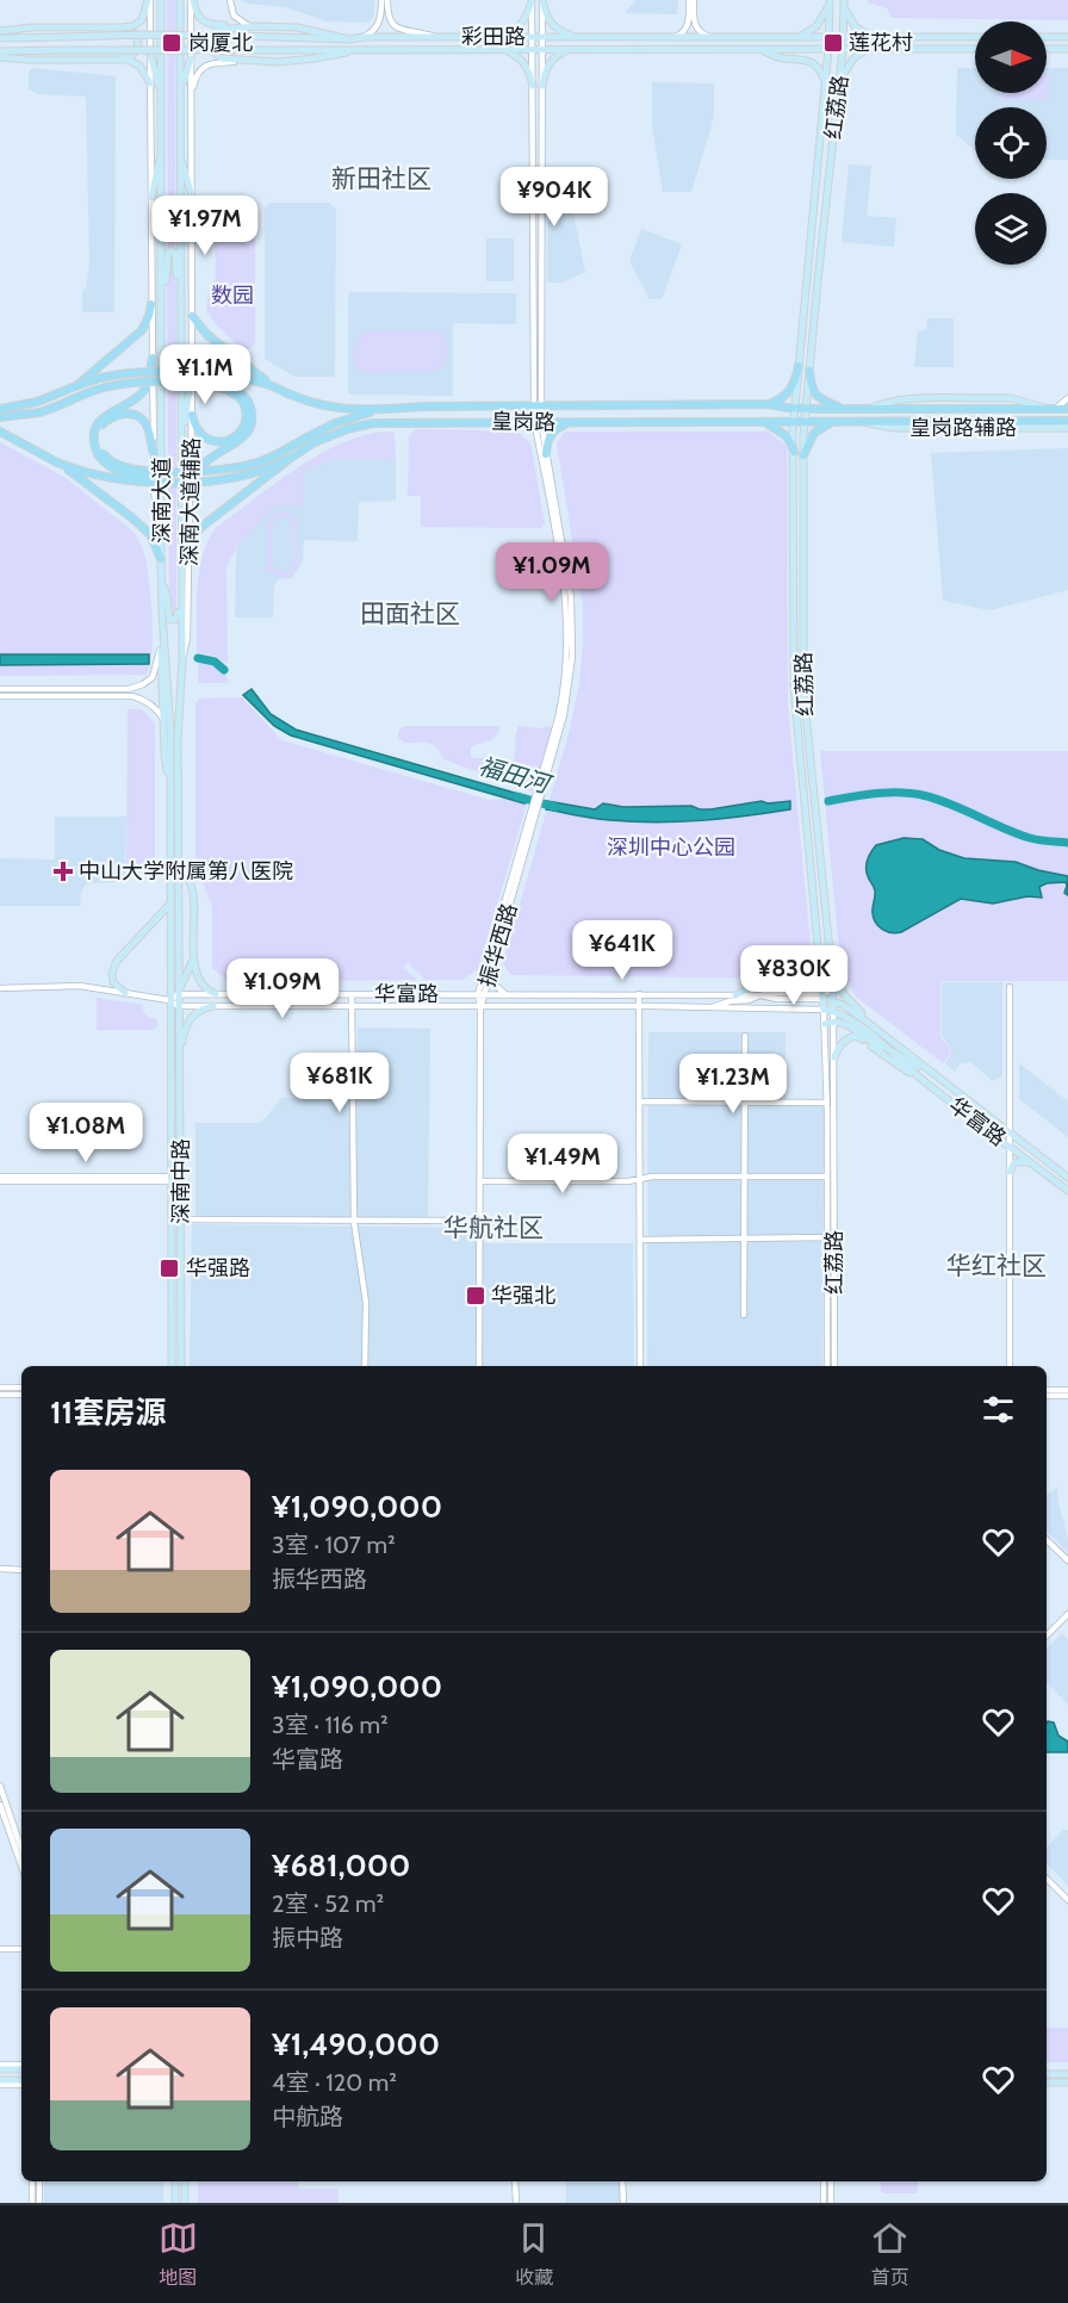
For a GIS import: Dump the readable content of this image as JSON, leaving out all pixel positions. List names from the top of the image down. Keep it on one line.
{"streets":{"highway":["皇岗路"],"main road":["彩田路","红荔路","皇岗路辅路","深南大道","深南大道辅路","振华西路","华富路","深南中路"]},"crossings":[["彩田路","红荔路"],["红荔路","皇岗路"],["红荔路","华富路"],["皇岗路","皇岗路辅路"],["皇岗路","深南大道辅路"],["皇岗路","振华西路"],["深南大道","深南大道辅路"],["深南大道","华富路"],["深南大道","深南中路"],["振华西路","华富路"],["华富路","深南中路"]],"districts":["新田社区","田面社区","华航社区","华红社区"],"water":["福田河"],"parks":["数园","深圳中心公园"],"places":{"transit":["岗厦北","莲花村","华强路","华强北"],"health":["中山大学附属第八医院"]},"north":"right","page":{"price":["¥904K","¥1.97M","¥1.1M","¥1.09M","¥641K","¥830K","¥1.09M","¥681K","¥1.23M","¥1.08M","¥1.49M"],"heading":"11套房源","list":[{"name":"¥1,090,000","note":"3室 · 107 m² · 振华西路"},{"name":"¥1,090,000","note":"3室 · 116 m² · 华富路"},{"name":"¥681,000","note":"2室 · 52 m² · 振中路"},{"name":"¥1,490,000","note":"4室 · 120 m² · 中航路"}],"tabs":["地图","收藏","首页"]}}
